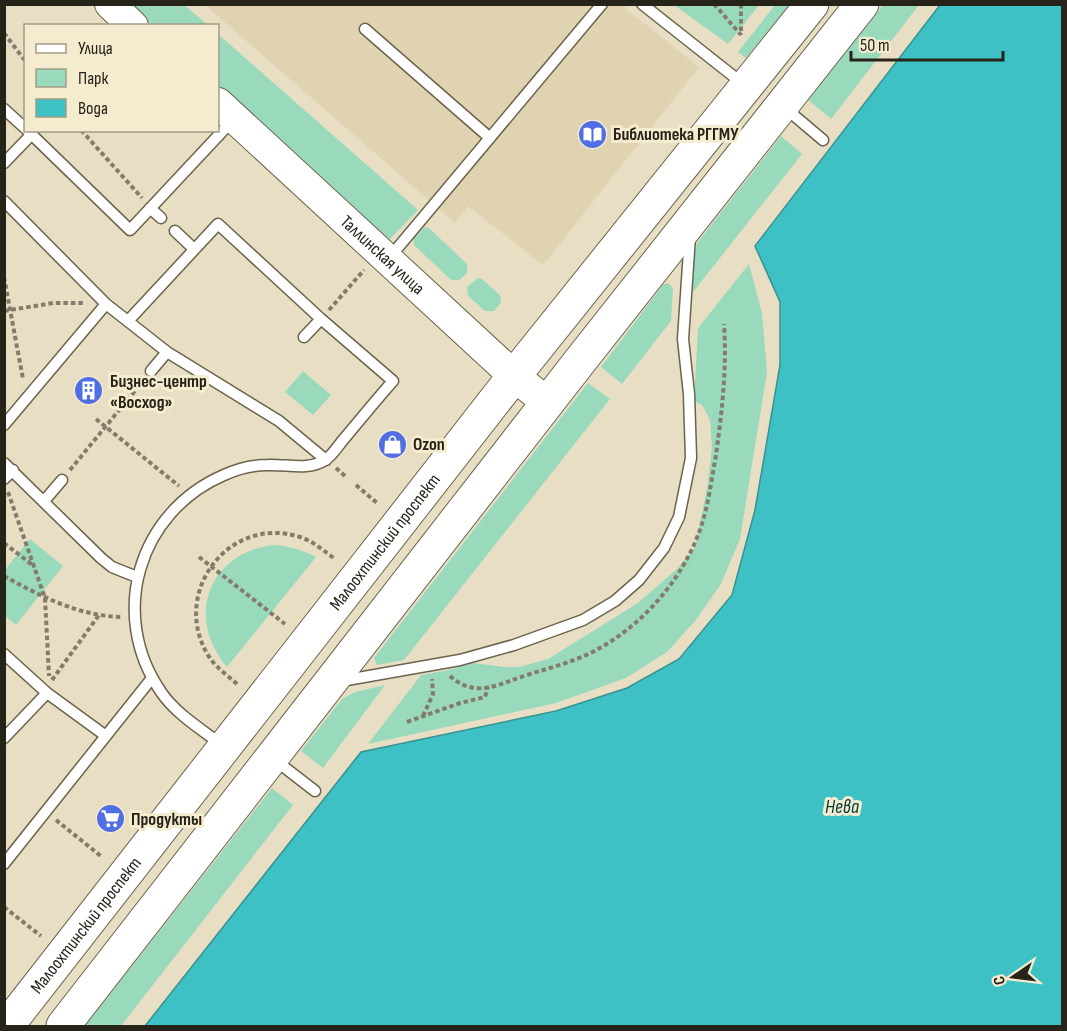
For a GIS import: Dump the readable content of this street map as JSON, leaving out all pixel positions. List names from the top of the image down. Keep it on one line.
{"streets":{"main road":["Малоохтинский проспект"],"street":["Таллинская улица"]},"crossings":[["Таллинская улица","Малоохтинский проспект"]],"water":["Нева"],"places":{"library":["Библиотека РГГМУ"],"building":["Бизнес-центр «Восход»"],"shop":["Ozon"],"supermarket":["Продукты"]},"legend":["Улица","Парк","Вода"],"scale_bar":"50 m","north":"left"}
